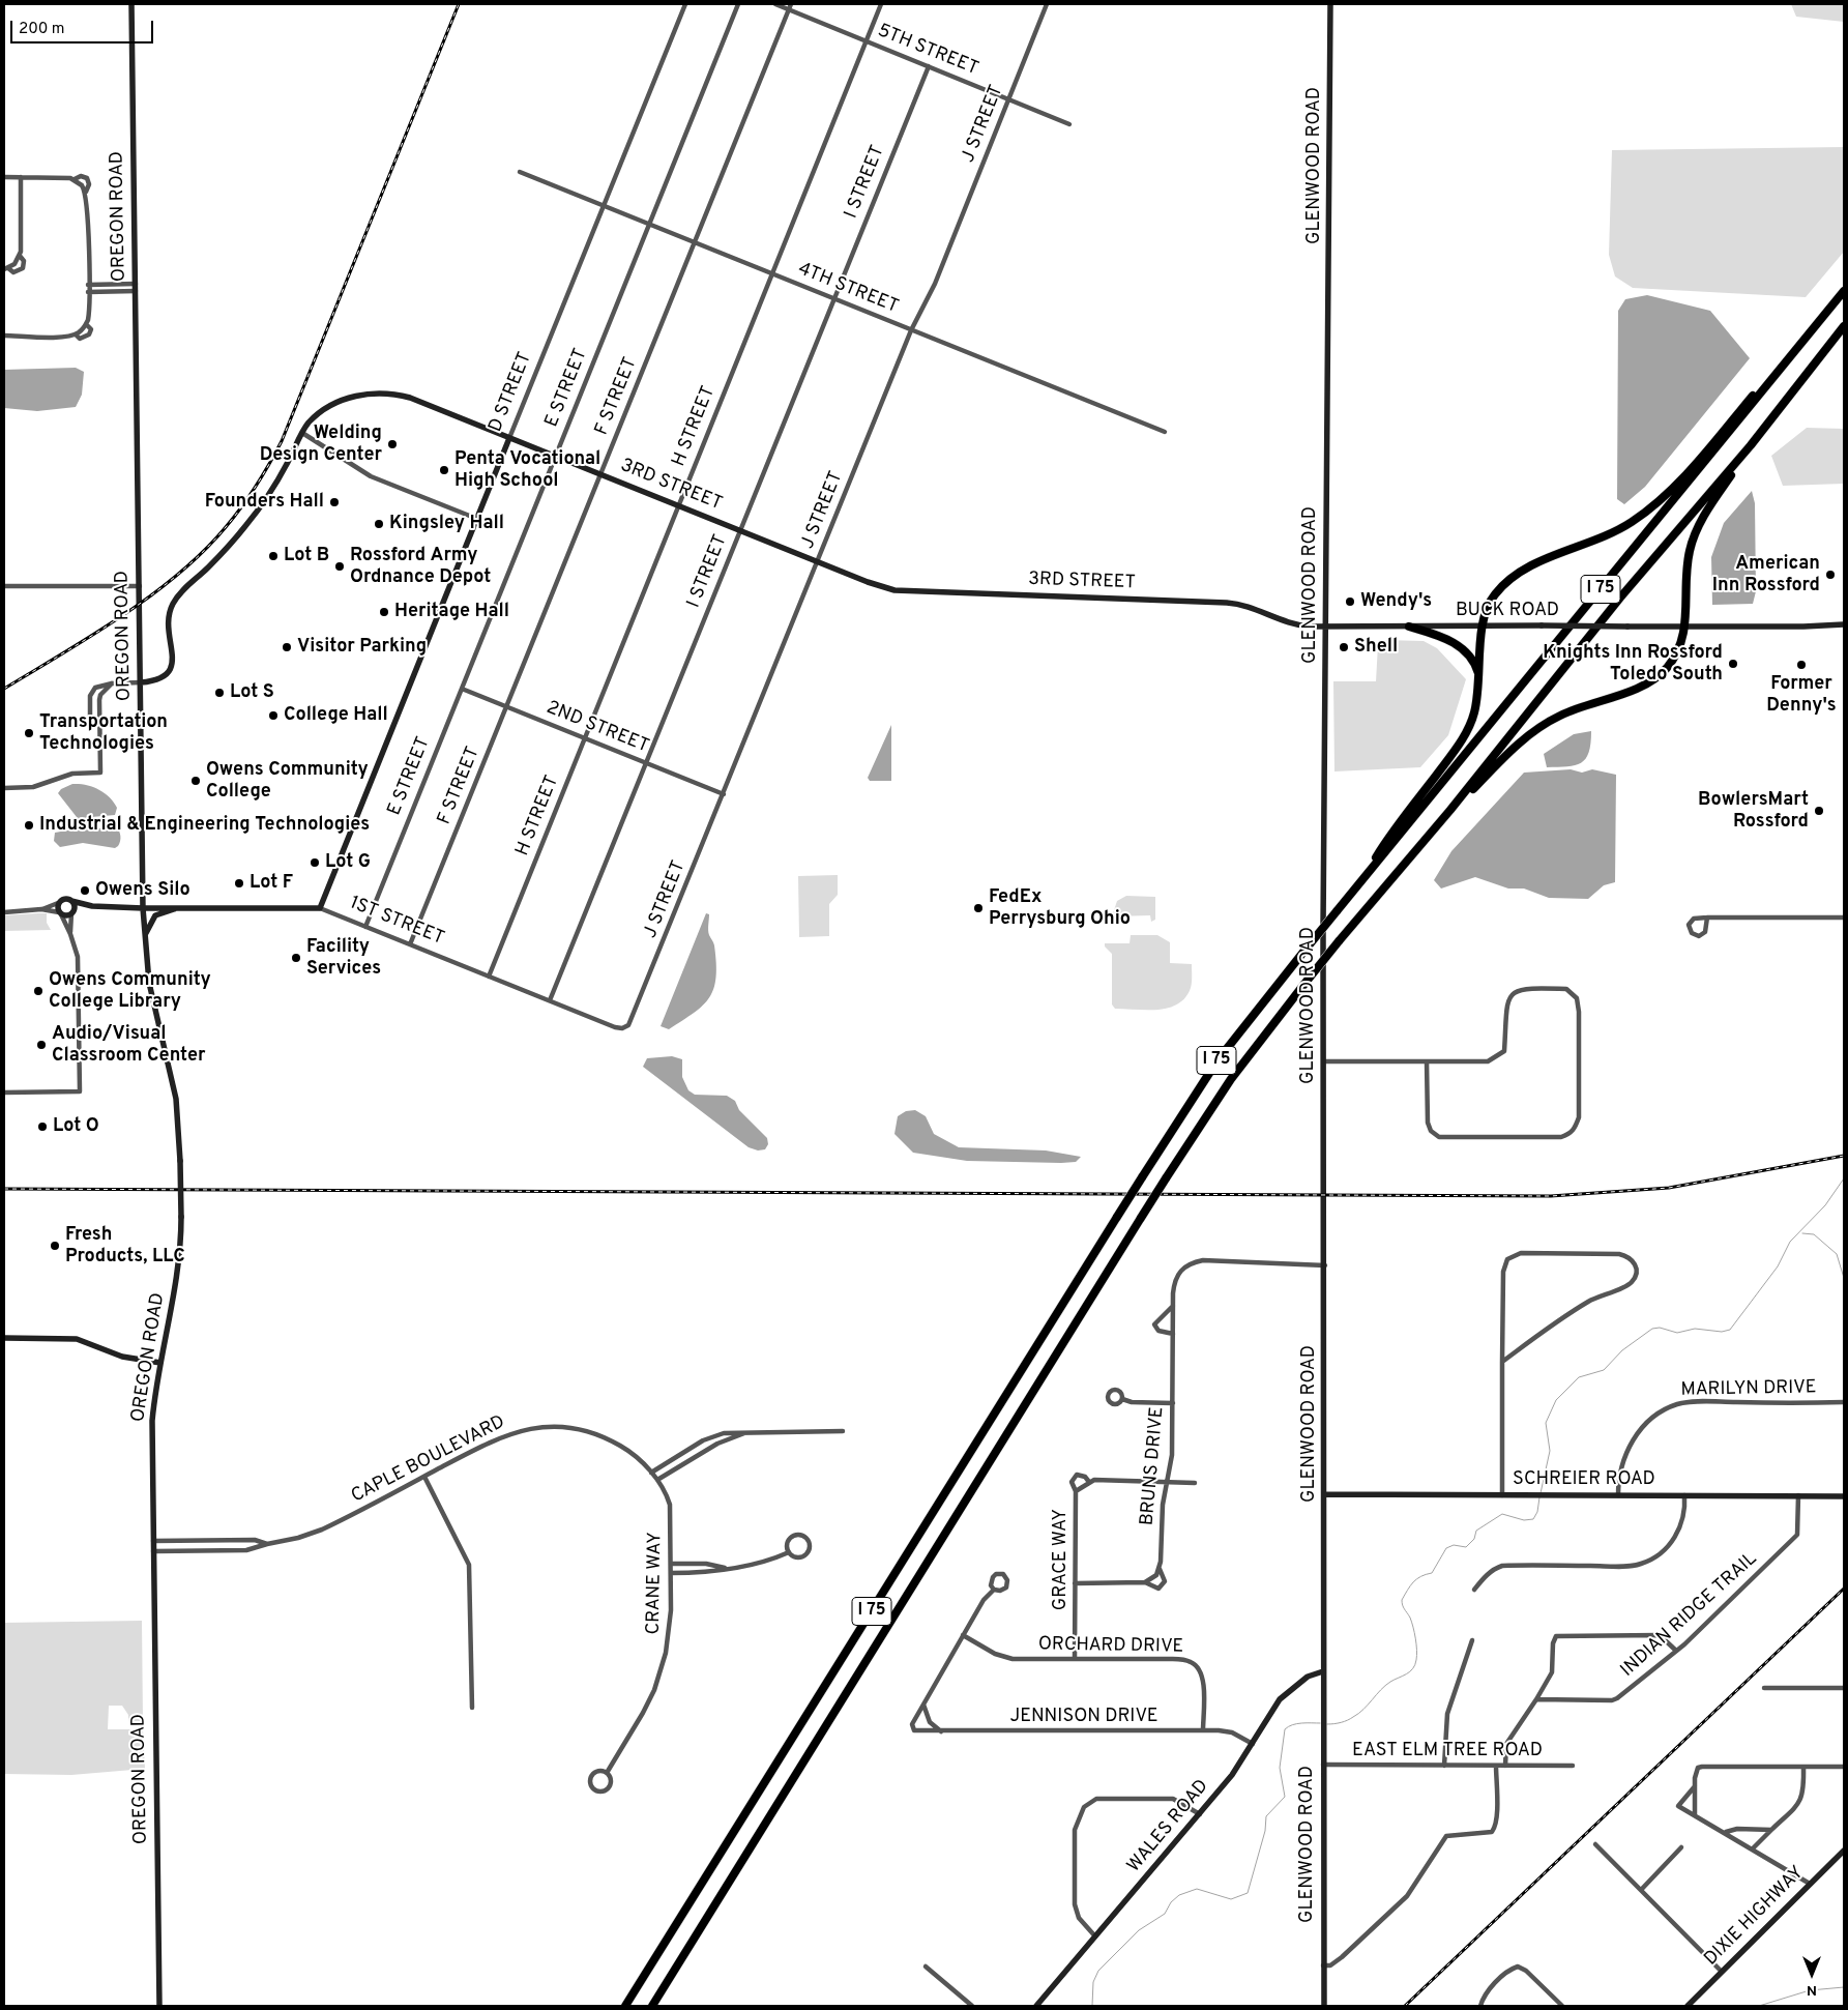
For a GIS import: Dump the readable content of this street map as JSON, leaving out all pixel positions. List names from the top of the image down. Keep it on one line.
{"streets":{"highway":["I 75"],"street":["5TH STREET","J STREET","GLENWOOD ROAD","I STREET","OREGON ROAD","4TH STREET","E STREET","D STREET","F STREET","H STREET","3RD STREET","BUCK ROAD","2ND STREET","1ST STREET","MARILYN DRIVE","CAPLE BOULEVARD","BRUNS DRIVE","SCHREIER ROAD","GRACE WAY","CRANE WAY","INDIAN RIDGE TRAIL","ORCHARD DRIVE","JENNISON DRIVE","EAST ELM TREE ROAD","WALES ROAD","DIXIE HIGHWAY"]},"crossings":[["5TH STREET","J STREET"],["5TH STREET","I STREET"],["5TH STREET","F STREET"],["5TH STREET","H STREET"],["J STREET","4TH STREET"],["J STREET","3RD STREET"],["J STREET","2ND STREET"],["J STREET","1ST STREET"],["GLENWOOD ROAD","3RD STREET"],["GLENWOOD ROAD","BUCK ROAD"],["GLENWOOD ROAD","BRUNS DRIVE"],["GLENWOOD ROAD","SCHREIER ROAD"],["GLENWOOD ROAD","EAST ELM TREE ROAD"],["GLENWOOD ROAD","WALES ROAD"],["I STREET","4TH STREET"],["I STREET","3RD STREET"],["I STREET","2ND STREET"],["I STREET","1ST STREET"],["OREGON ROAD","3RD STREET"],["OREGON ROAD","1ST STREET"],["OREGON ROAD","CAPLE BOULEVARD"],["4TH STREET","E STREET"],["4TH STREET","D STREET"],["4TH STREET","F STREET"],["4TH STREET","H STREET"],["E STREET","3RD STREET"],["E STREET","2ND STREET"],["E STREET","1ST STREET"],["D STREET","3RD STREET"],["D STREET","1ST STREET"],["F STREET","3RD STREET"],["F STREET","2ND STREET"],["F STREET","1ST STREET"],["H STREET","3RD STREET"],["H STREET","2ND STREET"],["H STREET","1ST STREET"],["3RD STREET","BUCK ROAD"],["MARILYN DRIVE","SCHREIER ROAD"],["CAPLE BOULEVARD","CRANE WAY"],["BRUNS DRIVE","GRACE WAY"],["SCHREIER ROAD","INDIAN RIDGE TRAIL"],["GRACE WAY","ORCHARD DRIVE"],["ORCHARD DRIVE","JENNISON DRIVE"],["JENNISON DRIVE","WALES ROAD"]],"places":["Welding Design Center","Penta Vocational High School","Founders Hall","Kingsley Hall","Lot B","Rossford Army Ordnance Depot","American Inn Rossford","Wendy's","Heritage Hall","Visitor Parking","Shell","Knights Inn Rossford Toledo South","Former Denny's","Lot S","College Hall","Transportation Technologies","Owens Community College","BowlersMart Rossford","Industrial & Engineering Technologies","Lot G","Lot F","Owens Silo","FedEx Perrysburg Ohio","Facility Services","Owens Community College Library","Audio/Visual Classroom Center","Lot O","Fresh Products, LLC"],"scale_bar":"200 m","north":"bottom"}
